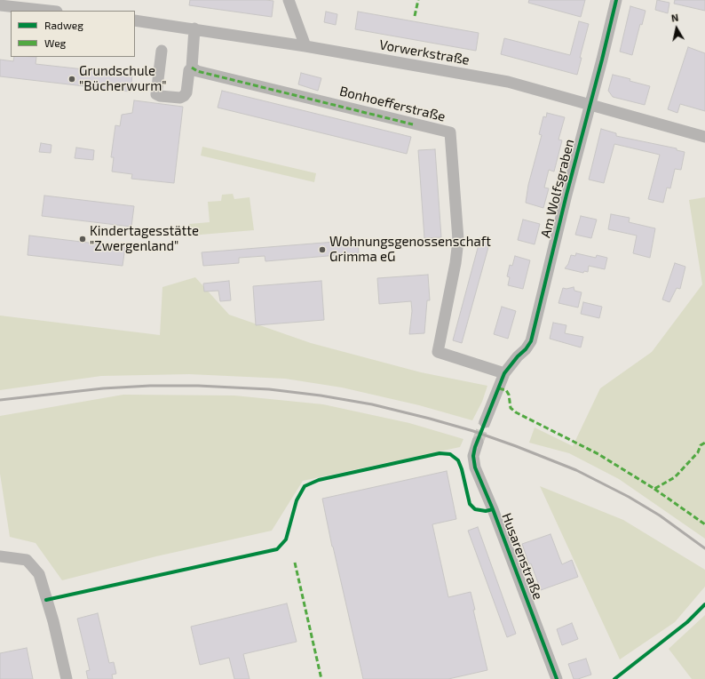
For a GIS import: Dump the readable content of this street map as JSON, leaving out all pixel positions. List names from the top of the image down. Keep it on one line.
{"streets":{"street":["Vorwerkstraße","Bonhoefferstraße","Am Wolfsgraben","Husarenstraße"]},"crossings":[["Vorwerkstraße","Am Wolfsgraben"],["Bonhoefferstraße","Am Wolfsgraben"]],"places":["Grundschule \"Bücherwurm\"","Kindertagesstätte \"Zwergenland\"","Wohnungsgenossenschaft Grimma eG"],"legend":["Radweg","Weg"],"north":"top"}
